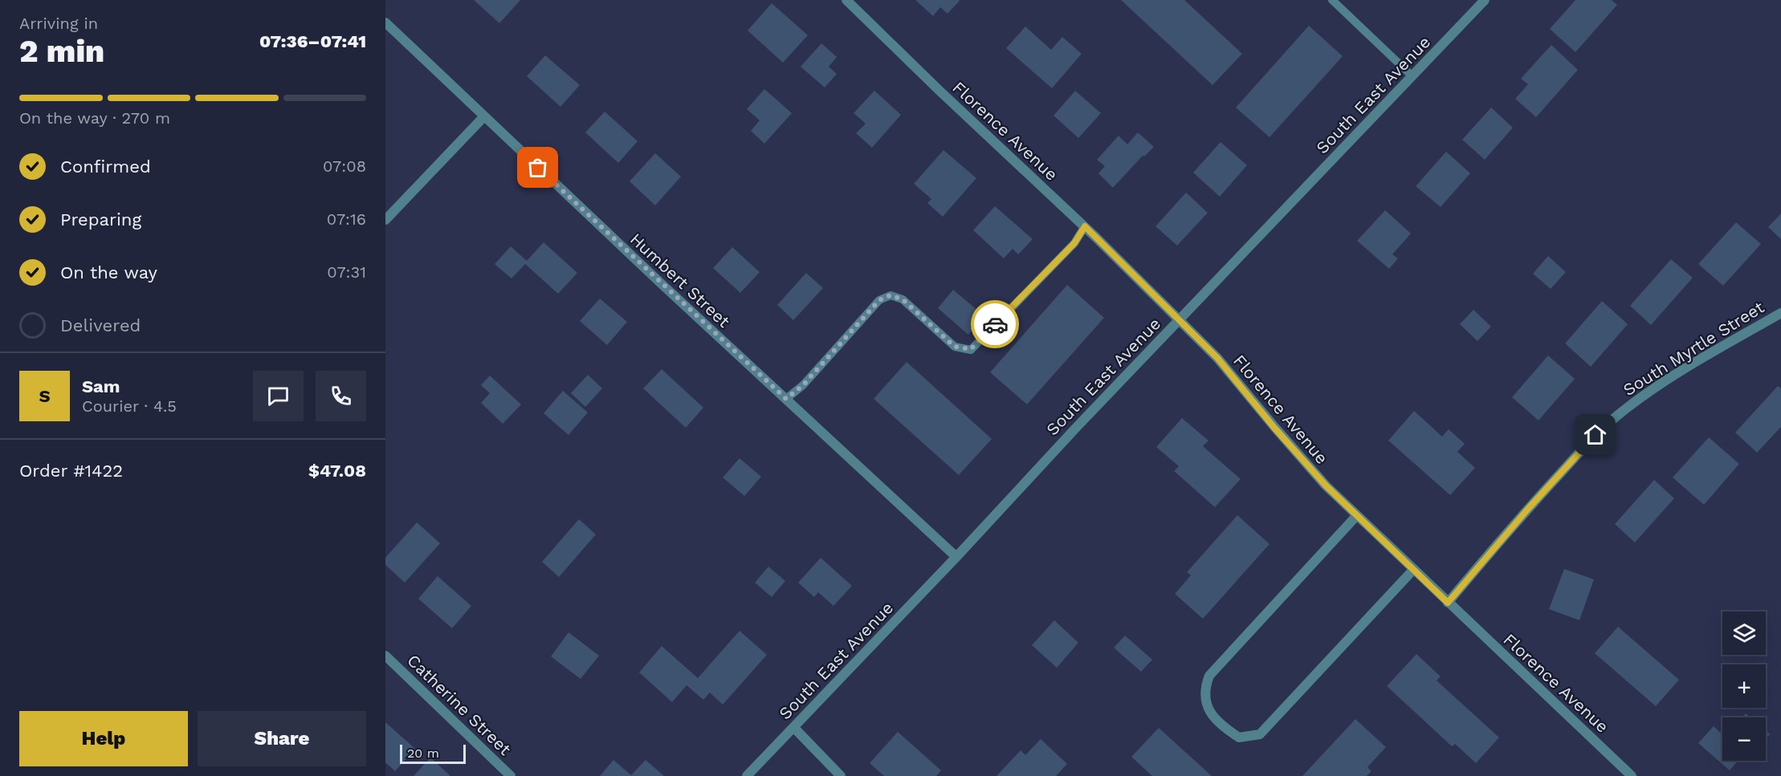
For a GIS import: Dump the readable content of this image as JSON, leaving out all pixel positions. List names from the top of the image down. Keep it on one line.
{"streets":{"street":["South East Avenue","Florence Avenue","Humbert Street","South Myrtle Street","Catherine Street"]},"crossings":[["South East Avenue","Florence Avenue"],["South East Avenue","Humbert Street"],["Florence Avenue","South Myrtle Street"]],"scale_bar":"20 m","page":{"heading":["2 min","Arriving in","07:36–07:41"],"panel":["Sam","Courier · 4.5","Order #1422","$47.08"],"bar":"On the way · 270 m","list":[["Confirmed","07:08"],["Preparing","07:16"],["On the way","07:31"],"Delivered"],"round":"S","map_buttons":["+","−"],"buttons":["Help","Share"],"scale":"20 m"}}
